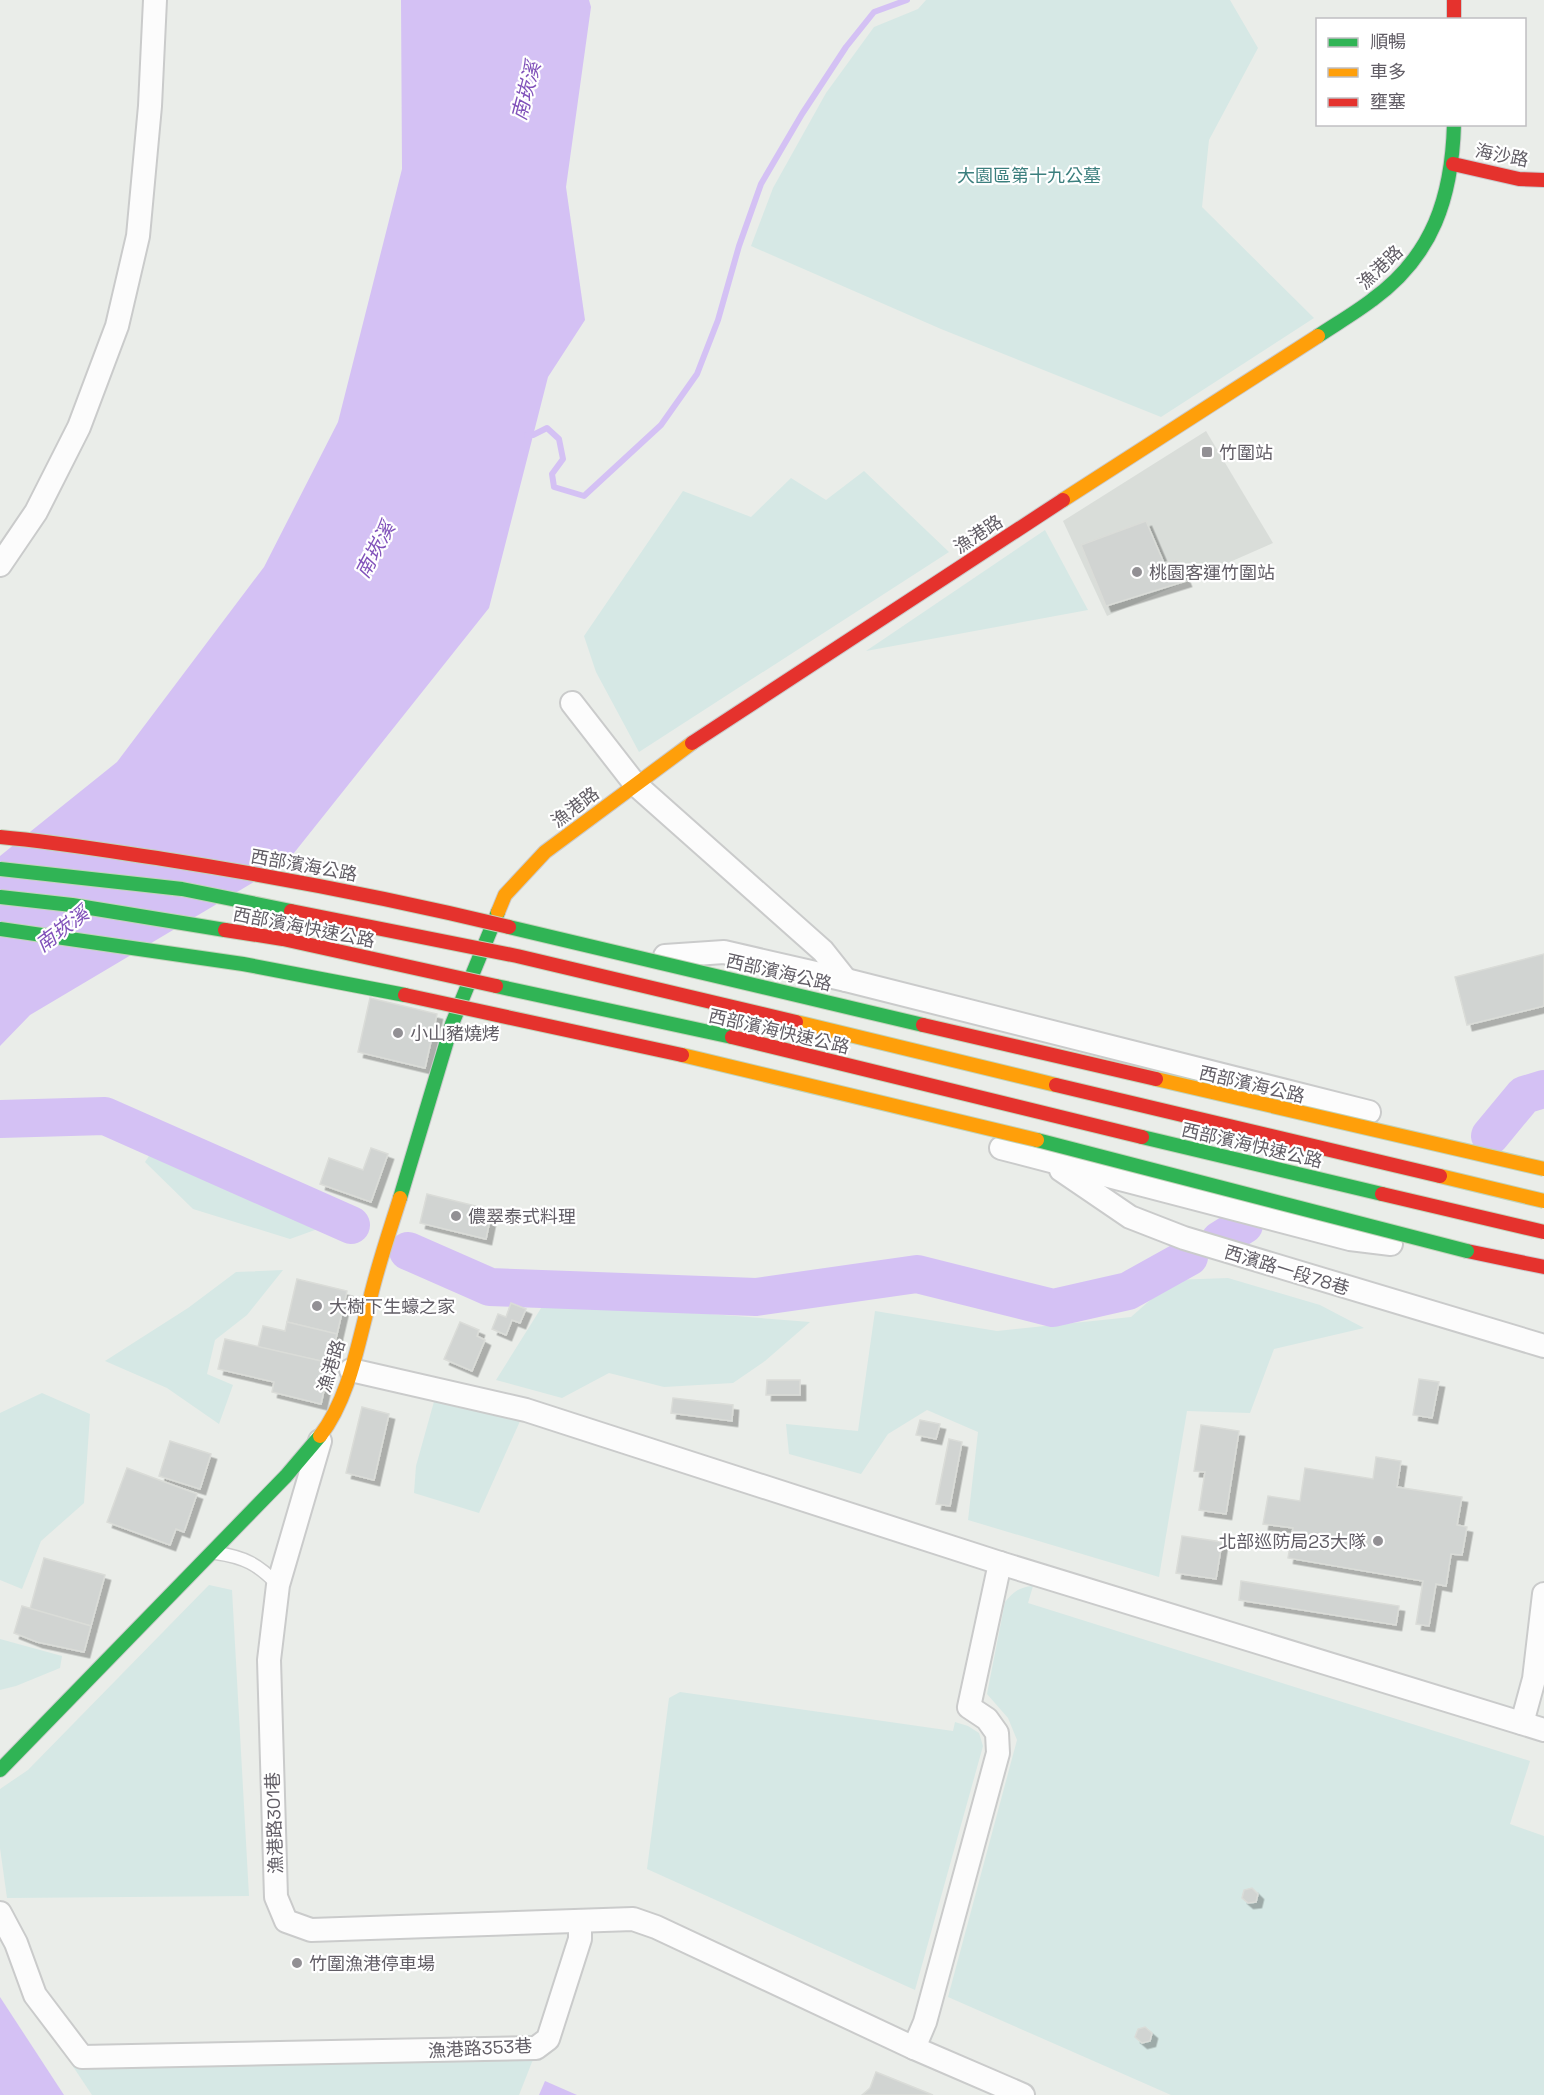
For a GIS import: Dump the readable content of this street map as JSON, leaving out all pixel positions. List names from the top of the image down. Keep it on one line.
{"streets":{"main road":["海沙路","漁港路","西部濱海公路","西部濱海快速公路"],"street":["西濱路一段78巷","漁港路301巷","漁港路353巷"]},"crossings":[["海沙路","漁港路"],["漁港路","漁港路301巷"],["漁港路301巷","漁港路353巷"]],"water":["南崁溪"],"parks":["大園區第十九公墓"],"places":{"transit":["竹圍站"],"other":["桃園客運竹圍站","小山豬燒烤","儂翠泰式料理","大樹下生蠔之家","北部巡防局23大隊","竹圍漁港停車場"]},"legend":["順暢","車多","壅塞"]}
